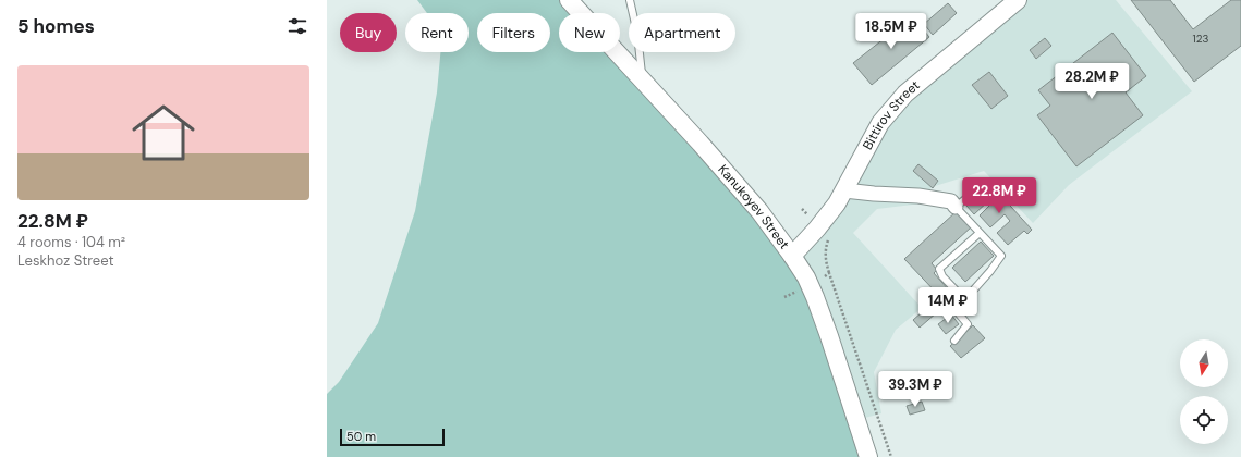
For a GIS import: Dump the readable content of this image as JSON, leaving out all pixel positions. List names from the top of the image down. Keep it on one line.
{"streets":{"street":["Bittirov Street","Kanukoyev Street"]},"crossings":[["Bittirov Street","Kanukoyev Street"]],"house_numbers":["123"],"scale_bar":"50 m","north":"bottom","page":{"heading":"5 homes","price":["18.5M ₽","28.2M ₽","22.8M ₽","14M ₽","39.3M ₽"],"chip":["Buy","Rent","Filters","New","Apartment"],"list":[{"name":"22.8M ₽","note":"4 rooms · 104 m² · Leskhoz Street"}],"scale":"50 m"}}
